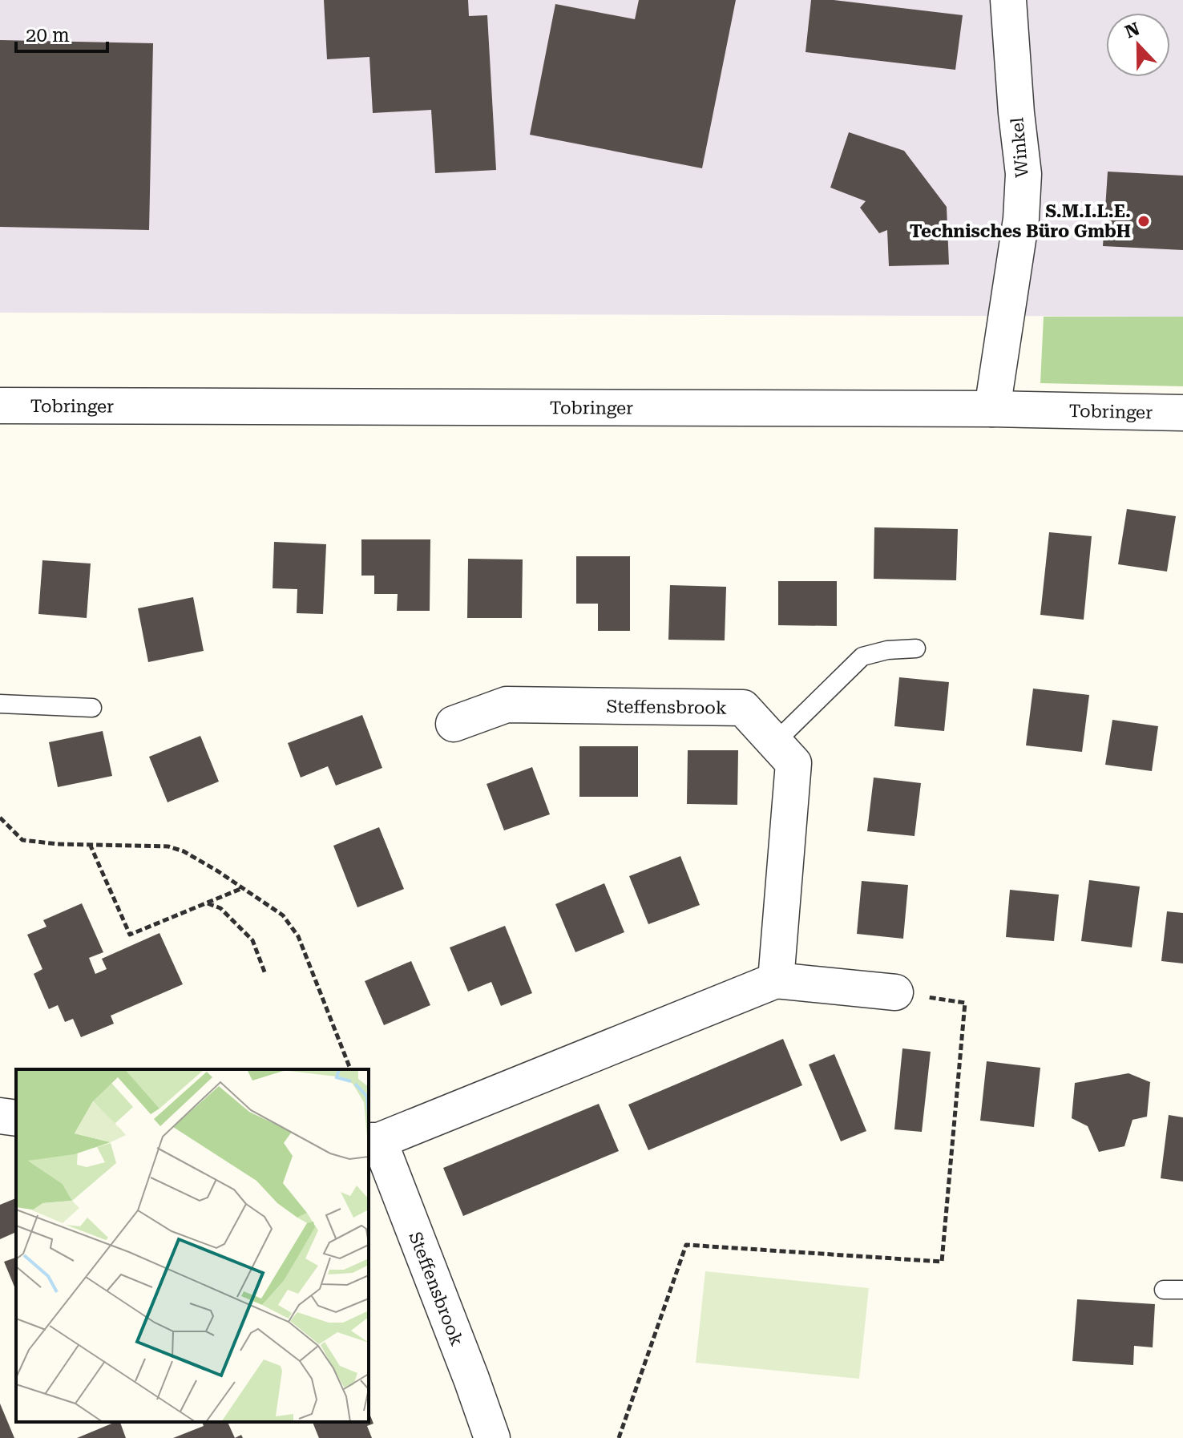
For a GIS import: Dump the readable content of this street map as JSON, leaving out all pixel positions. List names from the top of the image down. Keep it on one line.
{"streets":{"street":["Winkel","Tobringer","Steffensbrook"]},"crossings":[["Winkel","Tobringer"]],"places":["S.M.I.L.E. Technisches Büro GmbH"],"scale_bar":"20 m","north":"top"}
